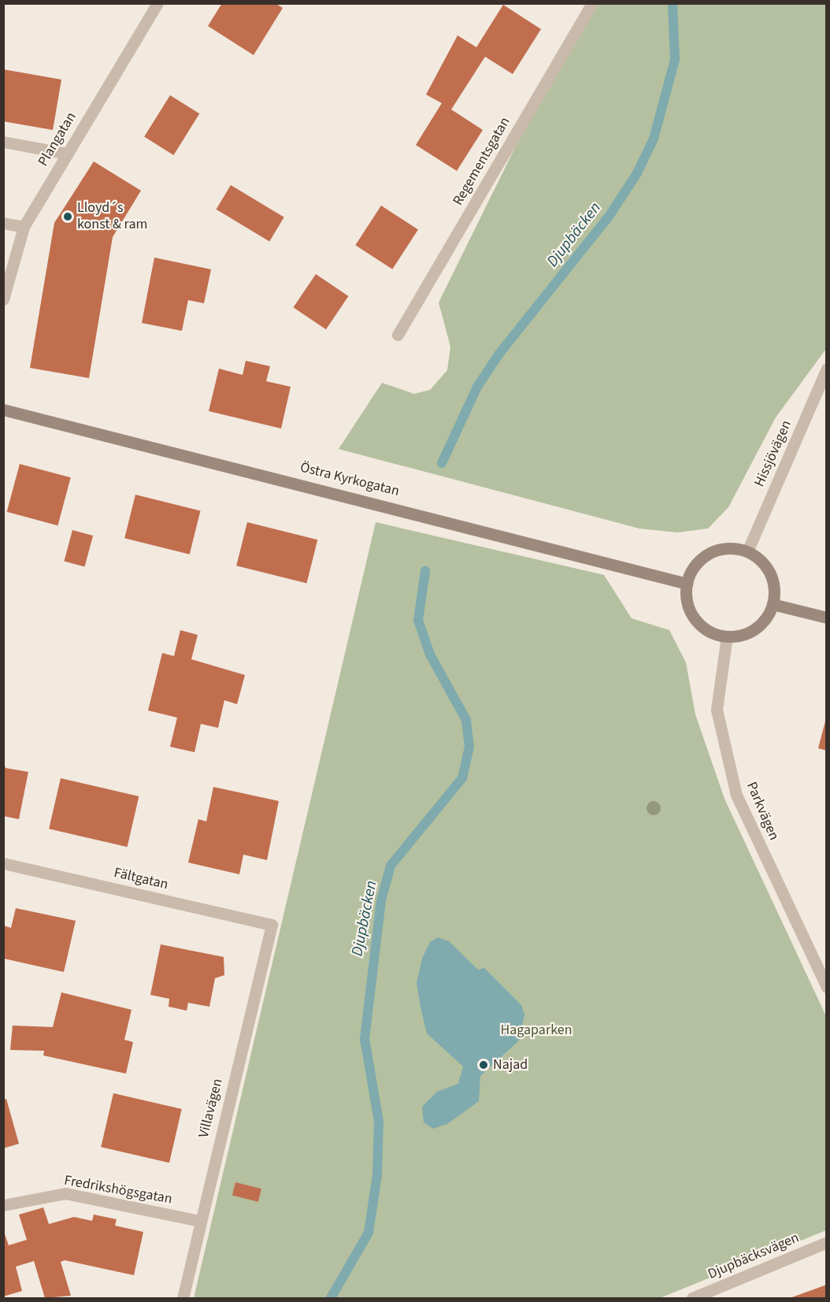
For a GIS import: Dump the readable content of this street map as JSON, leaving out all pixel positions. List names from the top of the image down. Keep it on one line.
{"streets":{"street":["Plangatan","Regementsgatan","Hissjövägen","Östra Kyrkogatan","Parkvägen","Fältgatan","Villavägen","Fredrikshögsgatan","Djupbäcksvägen"]},"crossings":[["Hissjövägen","Östra Kyrkogatan"],["Hissjövägen","Parkvägen"],["Östra Kyrkogatan","Parkvägen"],["Fältgatan","Villavägen"],["Villavägen","Fredrikshögsgatan"]],"water":["Djupbäcken"],"parks":["Hagaparken"],"places":["Lloyd´s konst & ram","Najad"]}
